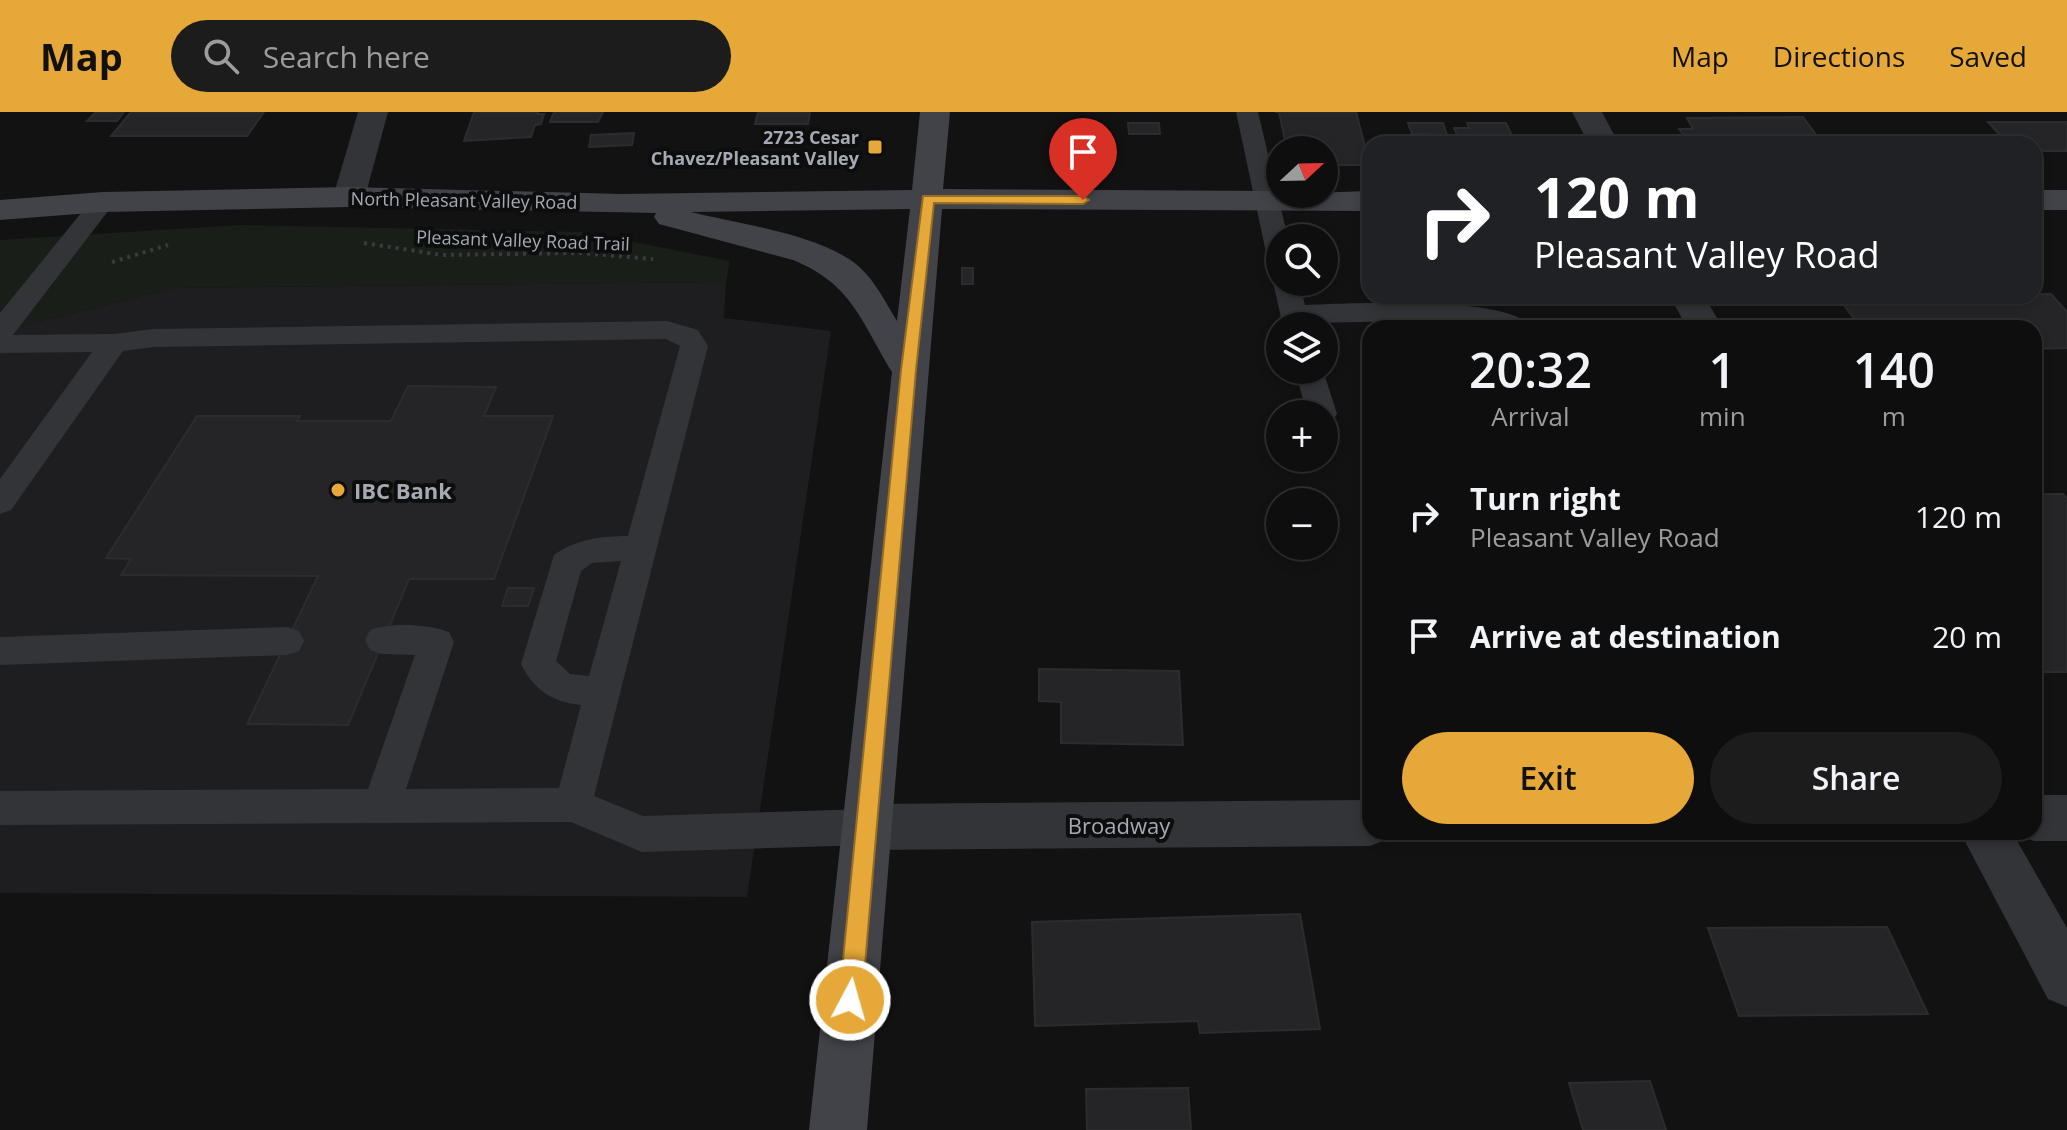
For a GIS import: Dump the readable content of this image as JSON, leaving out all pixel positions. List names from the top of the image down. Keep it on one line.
{"streets":{"main road":["North Pleasant Valley Road"],"street":["Broadway"],"path":["Pleasant Valley Road Trail"]},"places":{"transit":["2723 Cesar Chavez/Pleasant Valley"],"other":["IBC Bank"]},"north":"right","page":{"header":"Map","search":"Search here","nav":["Map","Directions","Saved"],"map_buttons":["+","−"],"turn":["120 m","Pleasant Valley Road"],"eta":["20:32","Arrival","1","min","140","m"],"list":[{"name":"Turn right","note":"Pleasant Valley Road","value":"120 m"},{"name":"Arrive at destination","value":"20 m"}],"buttons":["Exit","Share"]}}
